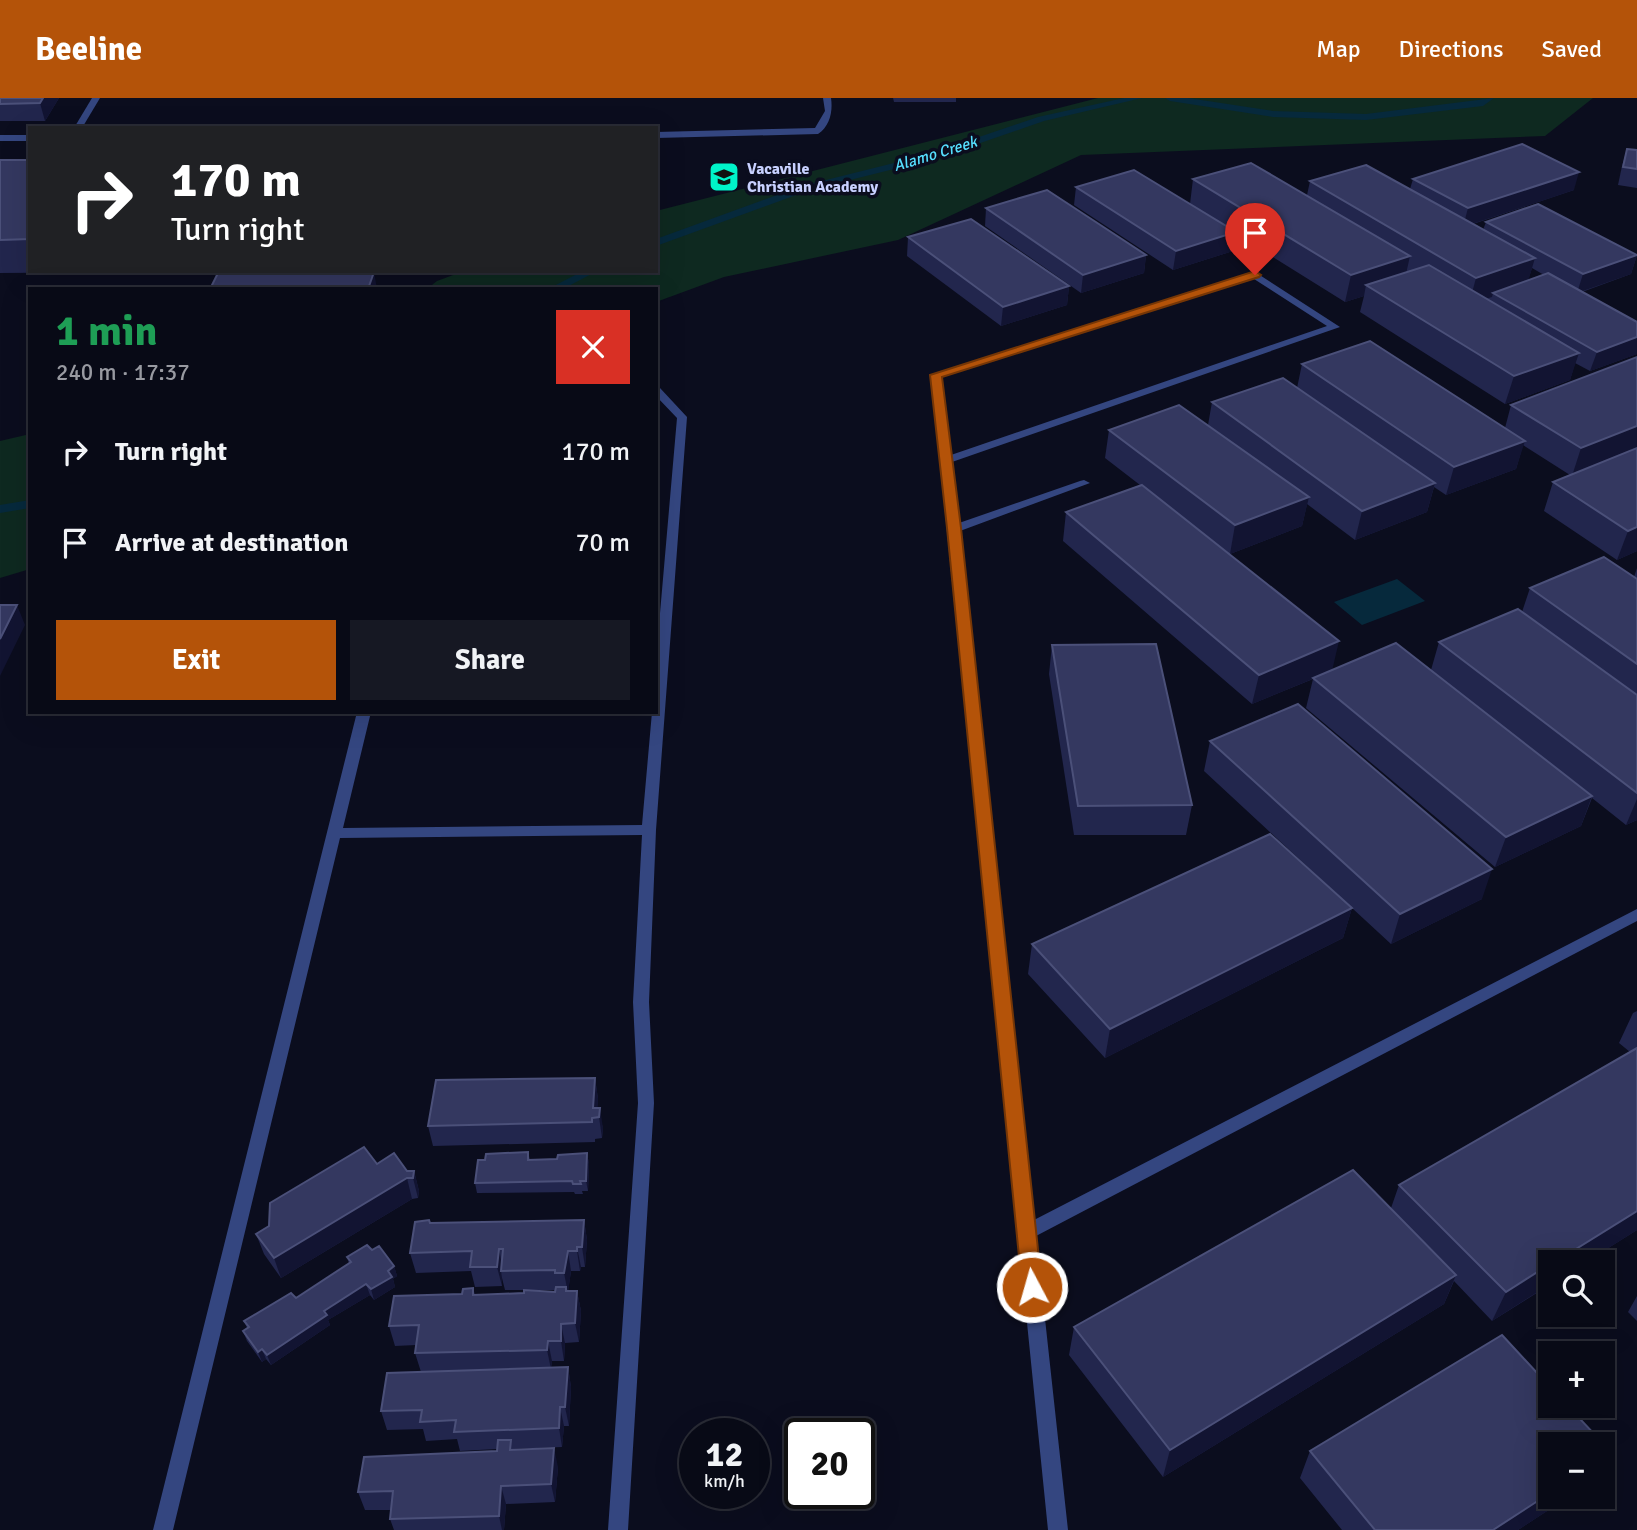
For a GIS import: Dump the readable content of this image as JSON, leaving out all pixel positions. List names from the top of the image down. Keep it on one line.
{"water":["Alamo Creek"],"places":{"school or university":["Vacaville Christian Academy"]},"page":{"header":"Beeline","nav":["Map","Directions","Saved"],"turn":["170 m","Turn right"],"heading":["1 min","240 m · 17:37"],"list":[{"name":"Turn right","value":"170 m"},{"name":"Arrive at destination","value":"70 m"}],"buttons":["Exit","Share"],"map_buttons":["+","−"],"speed":"12 km/h","limit":"20"}}
